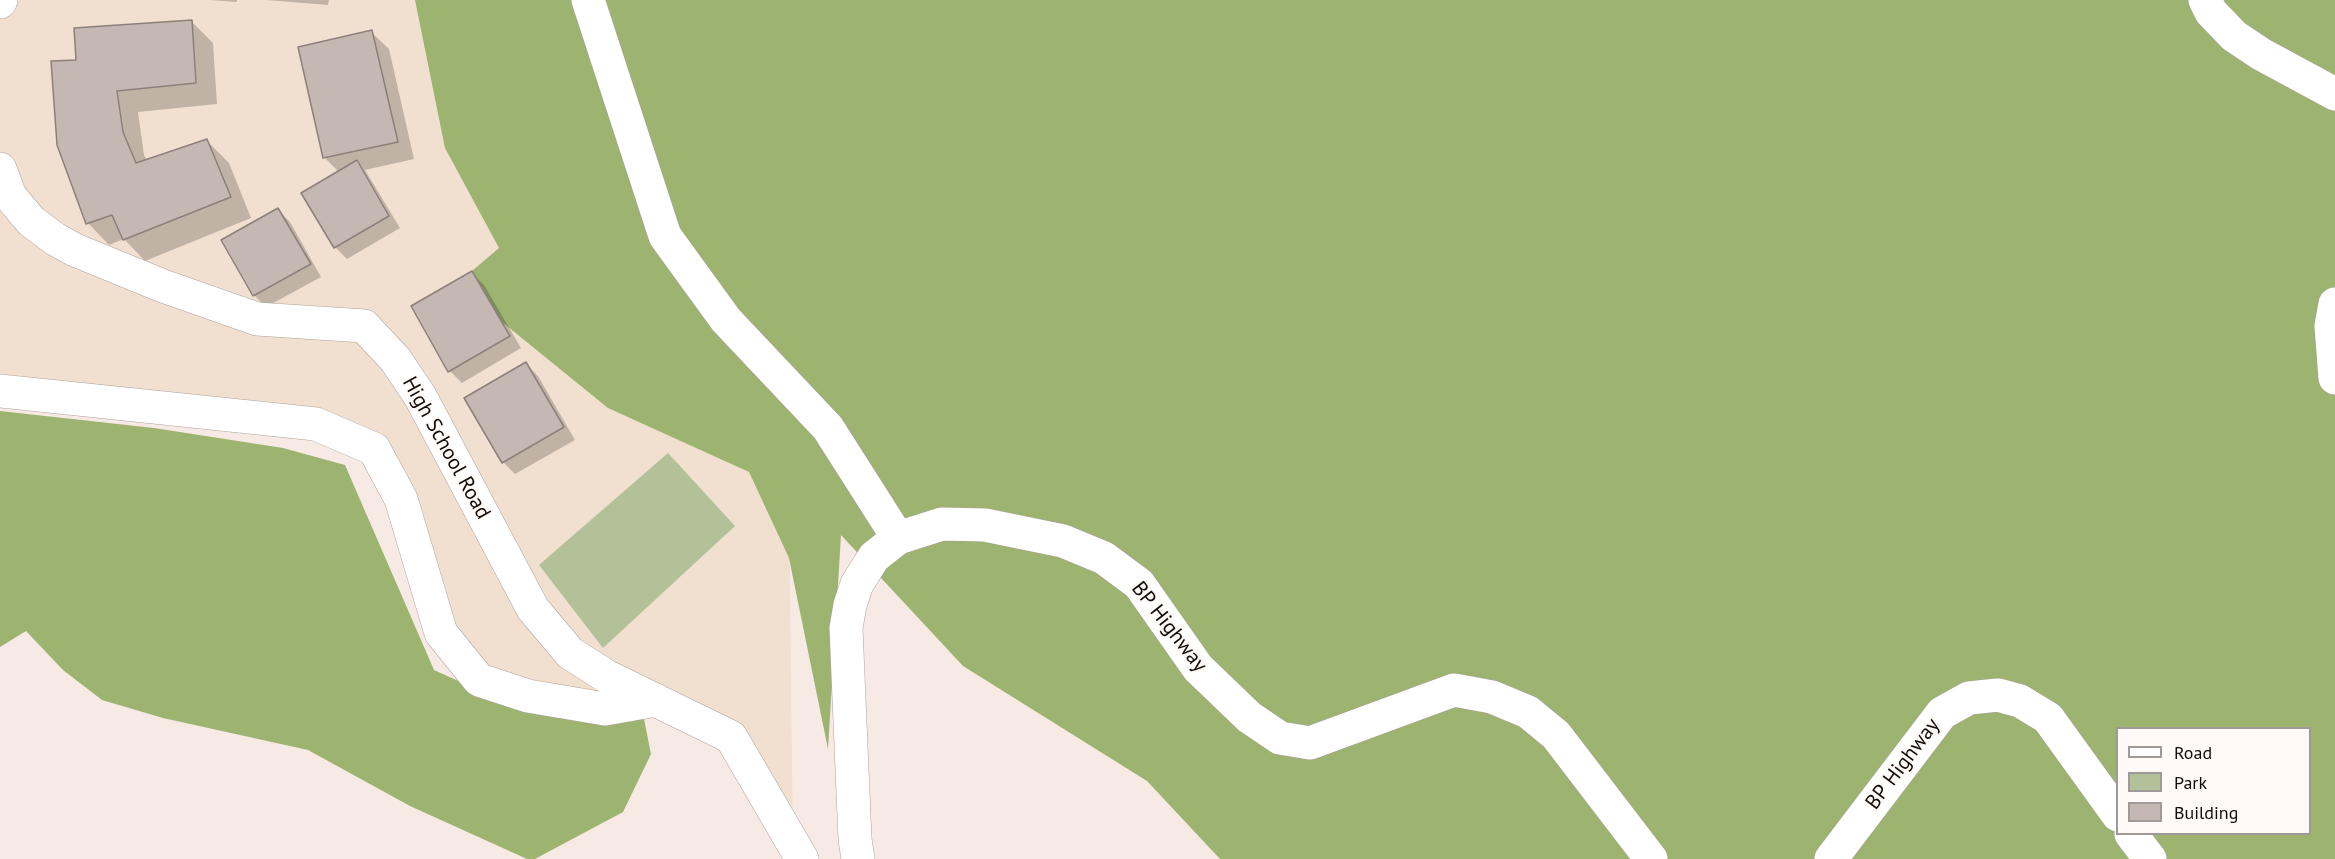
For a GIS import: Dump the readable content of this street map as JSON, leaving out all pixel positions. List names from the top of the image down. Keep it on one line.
{"streets":{"main road":["High School Road","BP Highway"]},"legend":["Road","Park","Building"]}
